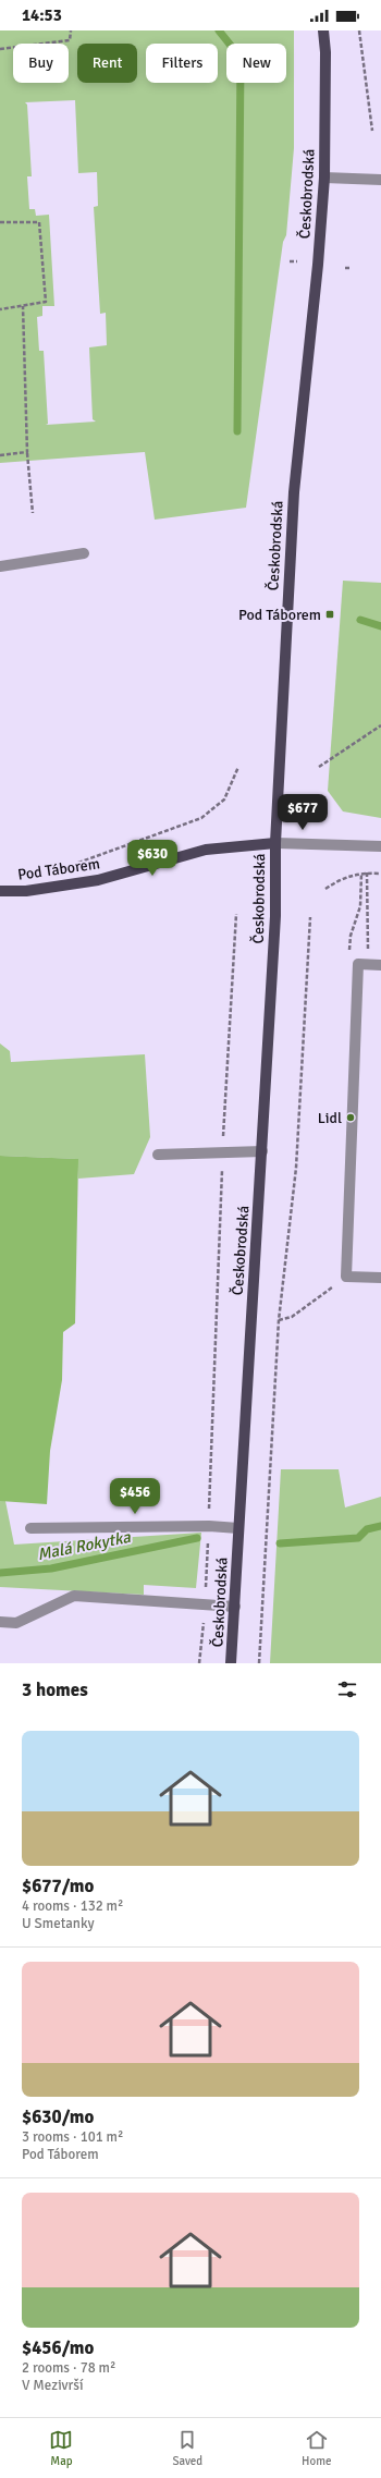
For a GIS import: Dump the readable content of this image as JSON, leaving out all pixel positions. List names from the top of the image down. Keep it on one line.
{"streets":{"main road":["Českobrodská","Pod Táborem"]},"crossings":[["Českobrodská","Pod Táborem"]],"water":["Malá Rokytka"],"places":{"transit":["Pod Táborem"],"other":["Lidl"]},"page":{"status":"14:53","chip":["Buy","Rent","Filters","New"],"price":["$677","$630","$456"],"heading":"3 homes","list":[{"name":"$677/mo","note":"4 rooms · 132 m² · U Smetanky"},{"name":"$630/mo","note":"3 rooms · 101 m² · Pod Táborem"},{"name":"$456/mo","note":"2 rooms · 78 m² · V Mezivrší"}],"tabs":["Map","Saved","Home"]}}
